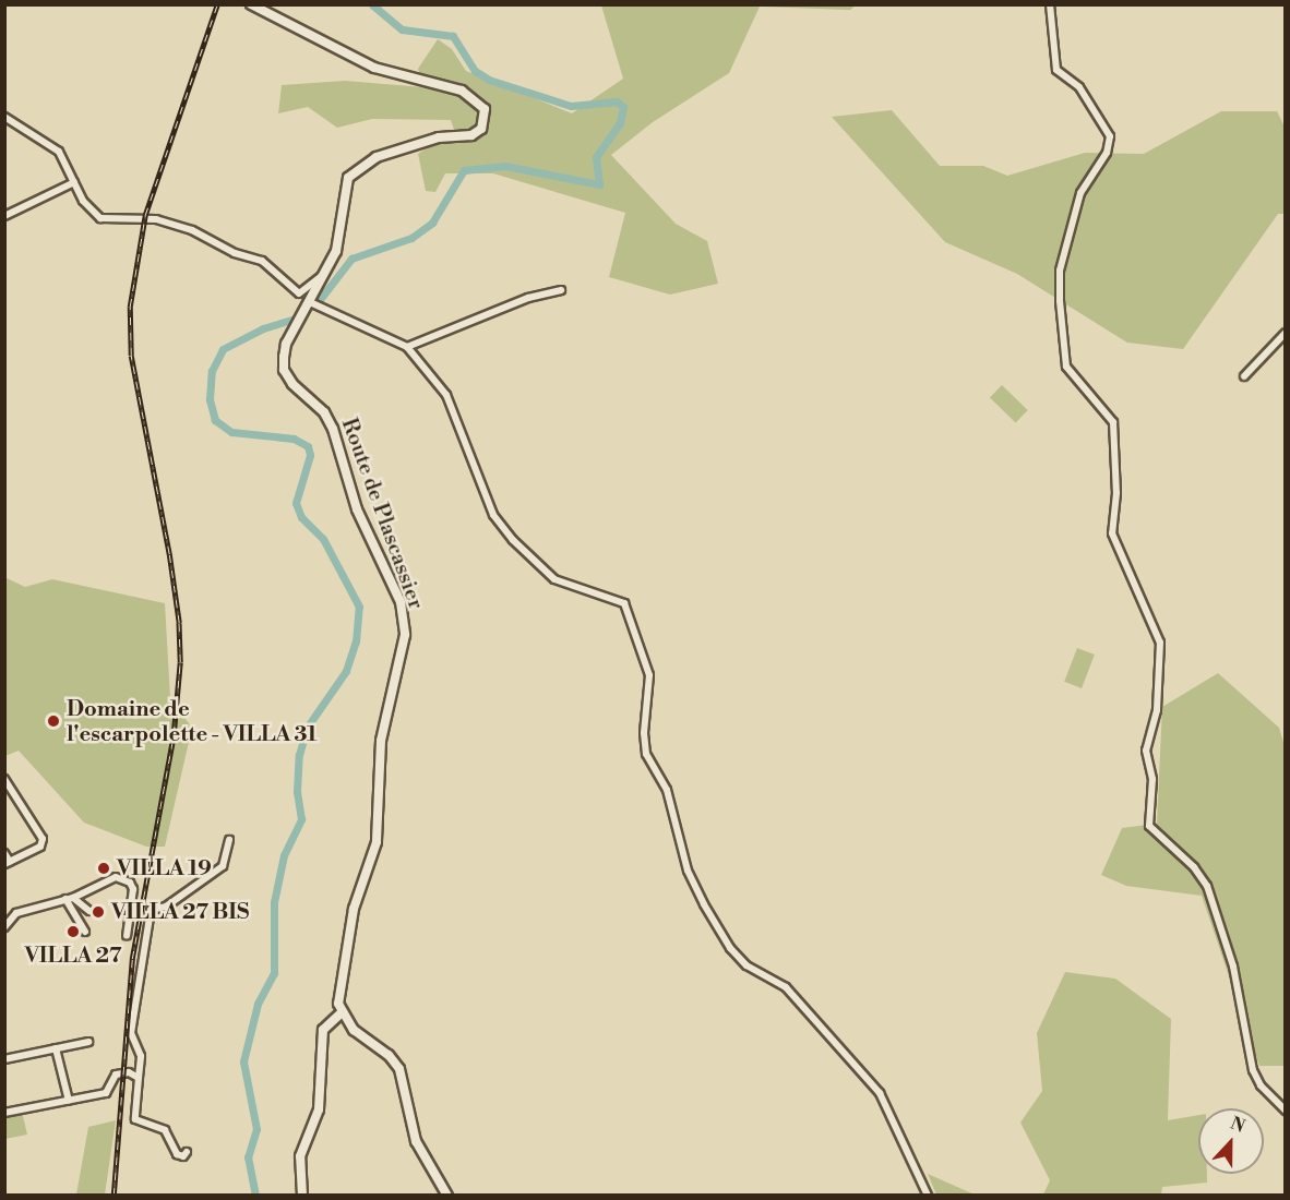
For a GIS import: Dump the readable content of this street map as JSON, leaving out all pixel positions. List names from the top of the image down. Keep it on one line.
{"streets":{"street":["Route de Plascassier"]},"places":["Domaine de l'escarpolette - VILLA 31","VILLA 19","VILLA 27 BIS","VILLA 27"],"north":"top"}
